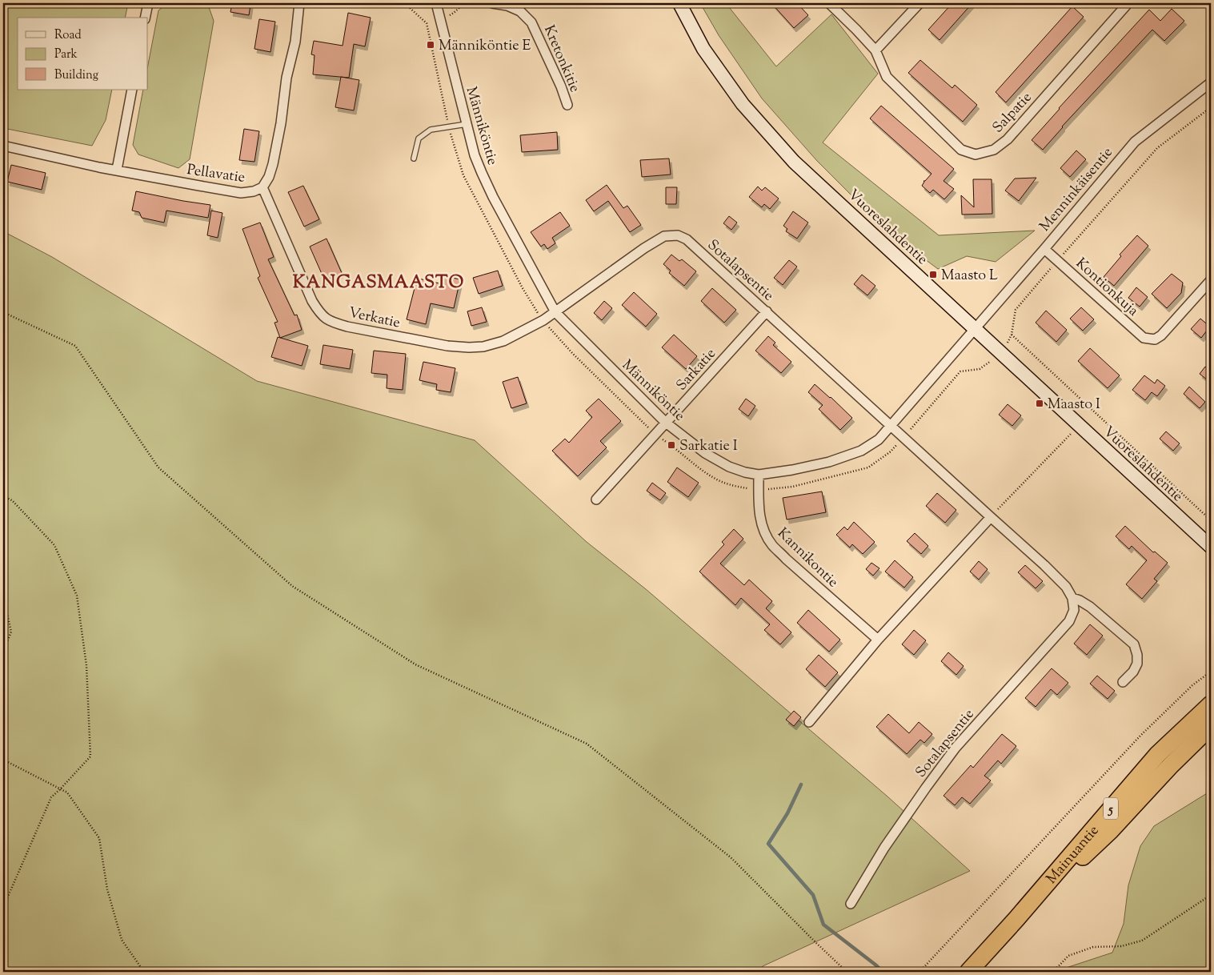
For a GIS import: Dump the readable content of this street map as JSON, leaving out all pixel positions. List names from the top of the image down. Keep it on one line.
{"streets":{"highway":["5","Mainuantie"],"street":["Kretonkitie","Salpatie","Männiköntie","Pellavatie","Menninkäisentie","Vuoreslahdentie","Sotalapsentie","Kontionkuja","Verkatie","Sarkatie","Kannikontie"]},"crossings":[["Männiköntie","Menninkäisentie"],["Männiköntie","Vuoreslahdentie"],["Männiköntie","Sotalapsentie"],["Männiköntie","Verkatie"],["Männiköntie","Sarkatie"],["Männiköntie","Kannikontie"],["Pellavatie","Verkatie"],["Menninkäisentie","Vuoreslahdentie"],["Menninkäisentie","Kontionkuja"],["Sotalapsentie","Verkatie"],["Sotalapsentie","Sarkatie"]],"districts":["KANGASMAASTO"],"places":{"transit":["Männiköntie E","Maasto L","Maasto I","Sarkatie I"]},"legend":["Road","Park","Building"]}
